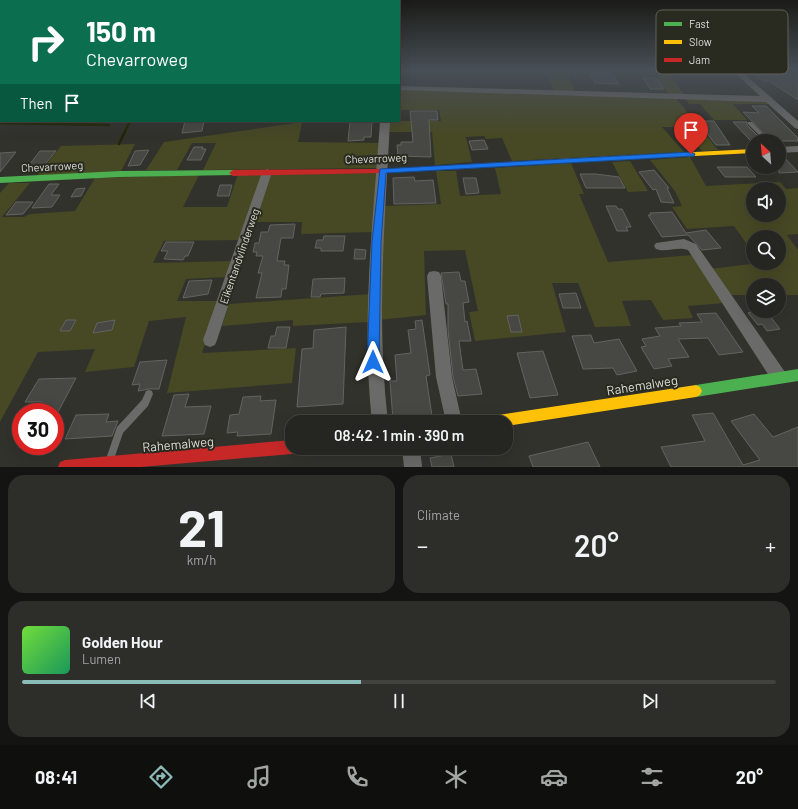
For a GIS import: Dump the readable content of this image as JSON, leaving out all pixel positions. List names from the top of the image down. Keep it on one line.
{"streets":{"street":["Chevarroweg","Eikentandvlinderweg","Rahemalweg"]},"crossings":[["Chevarroweg","Eikentandvlinderweg"]],"legend":["Fast","Slow","Jam"],"north":"top left","page":{"turn":["150 m","Chevarroweg"],"then":"Then","limit":"30","trip":"08:42 · 1 min · 390 m","tile":[["21","km/h"],"Climate"],"heat":["−","20°","+"],"song":["Golden Hour","Lumen"],"tabs":["08:41","20°"]}}
